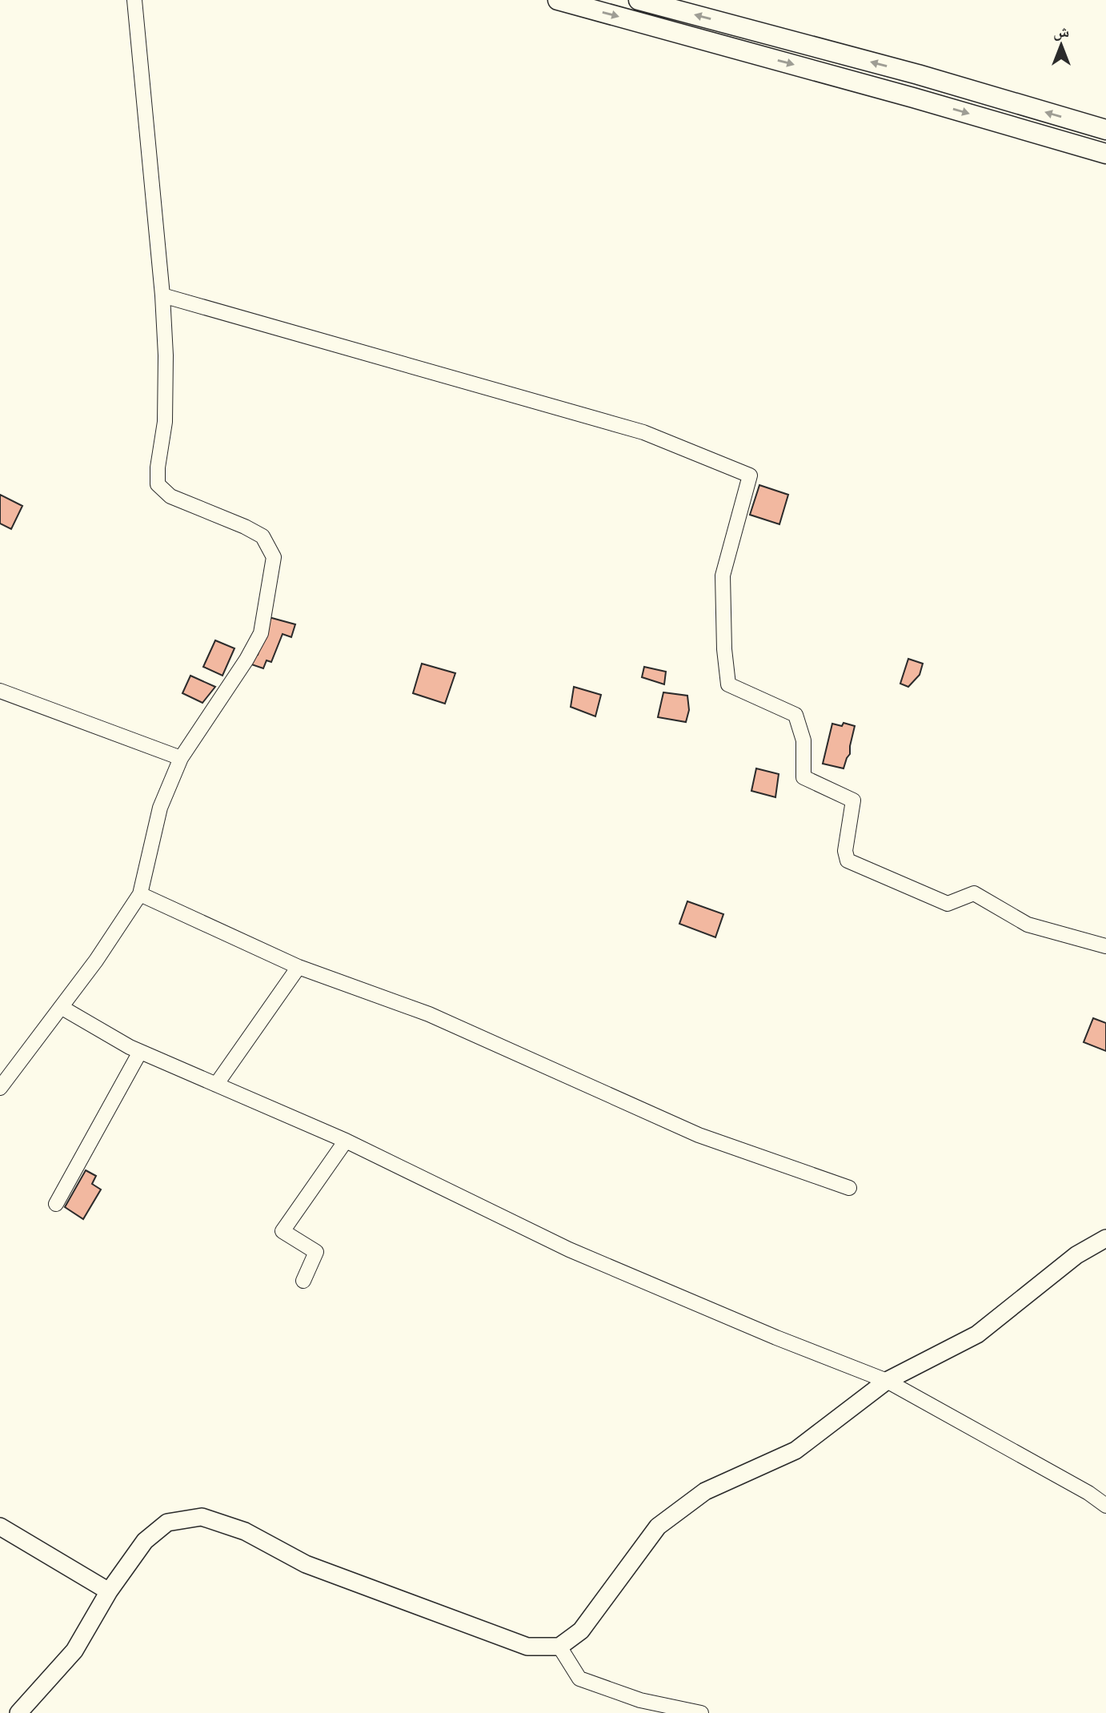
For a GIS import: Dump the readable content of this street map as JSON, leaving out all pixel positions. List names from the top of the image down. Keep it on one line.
{"north":"top"}
